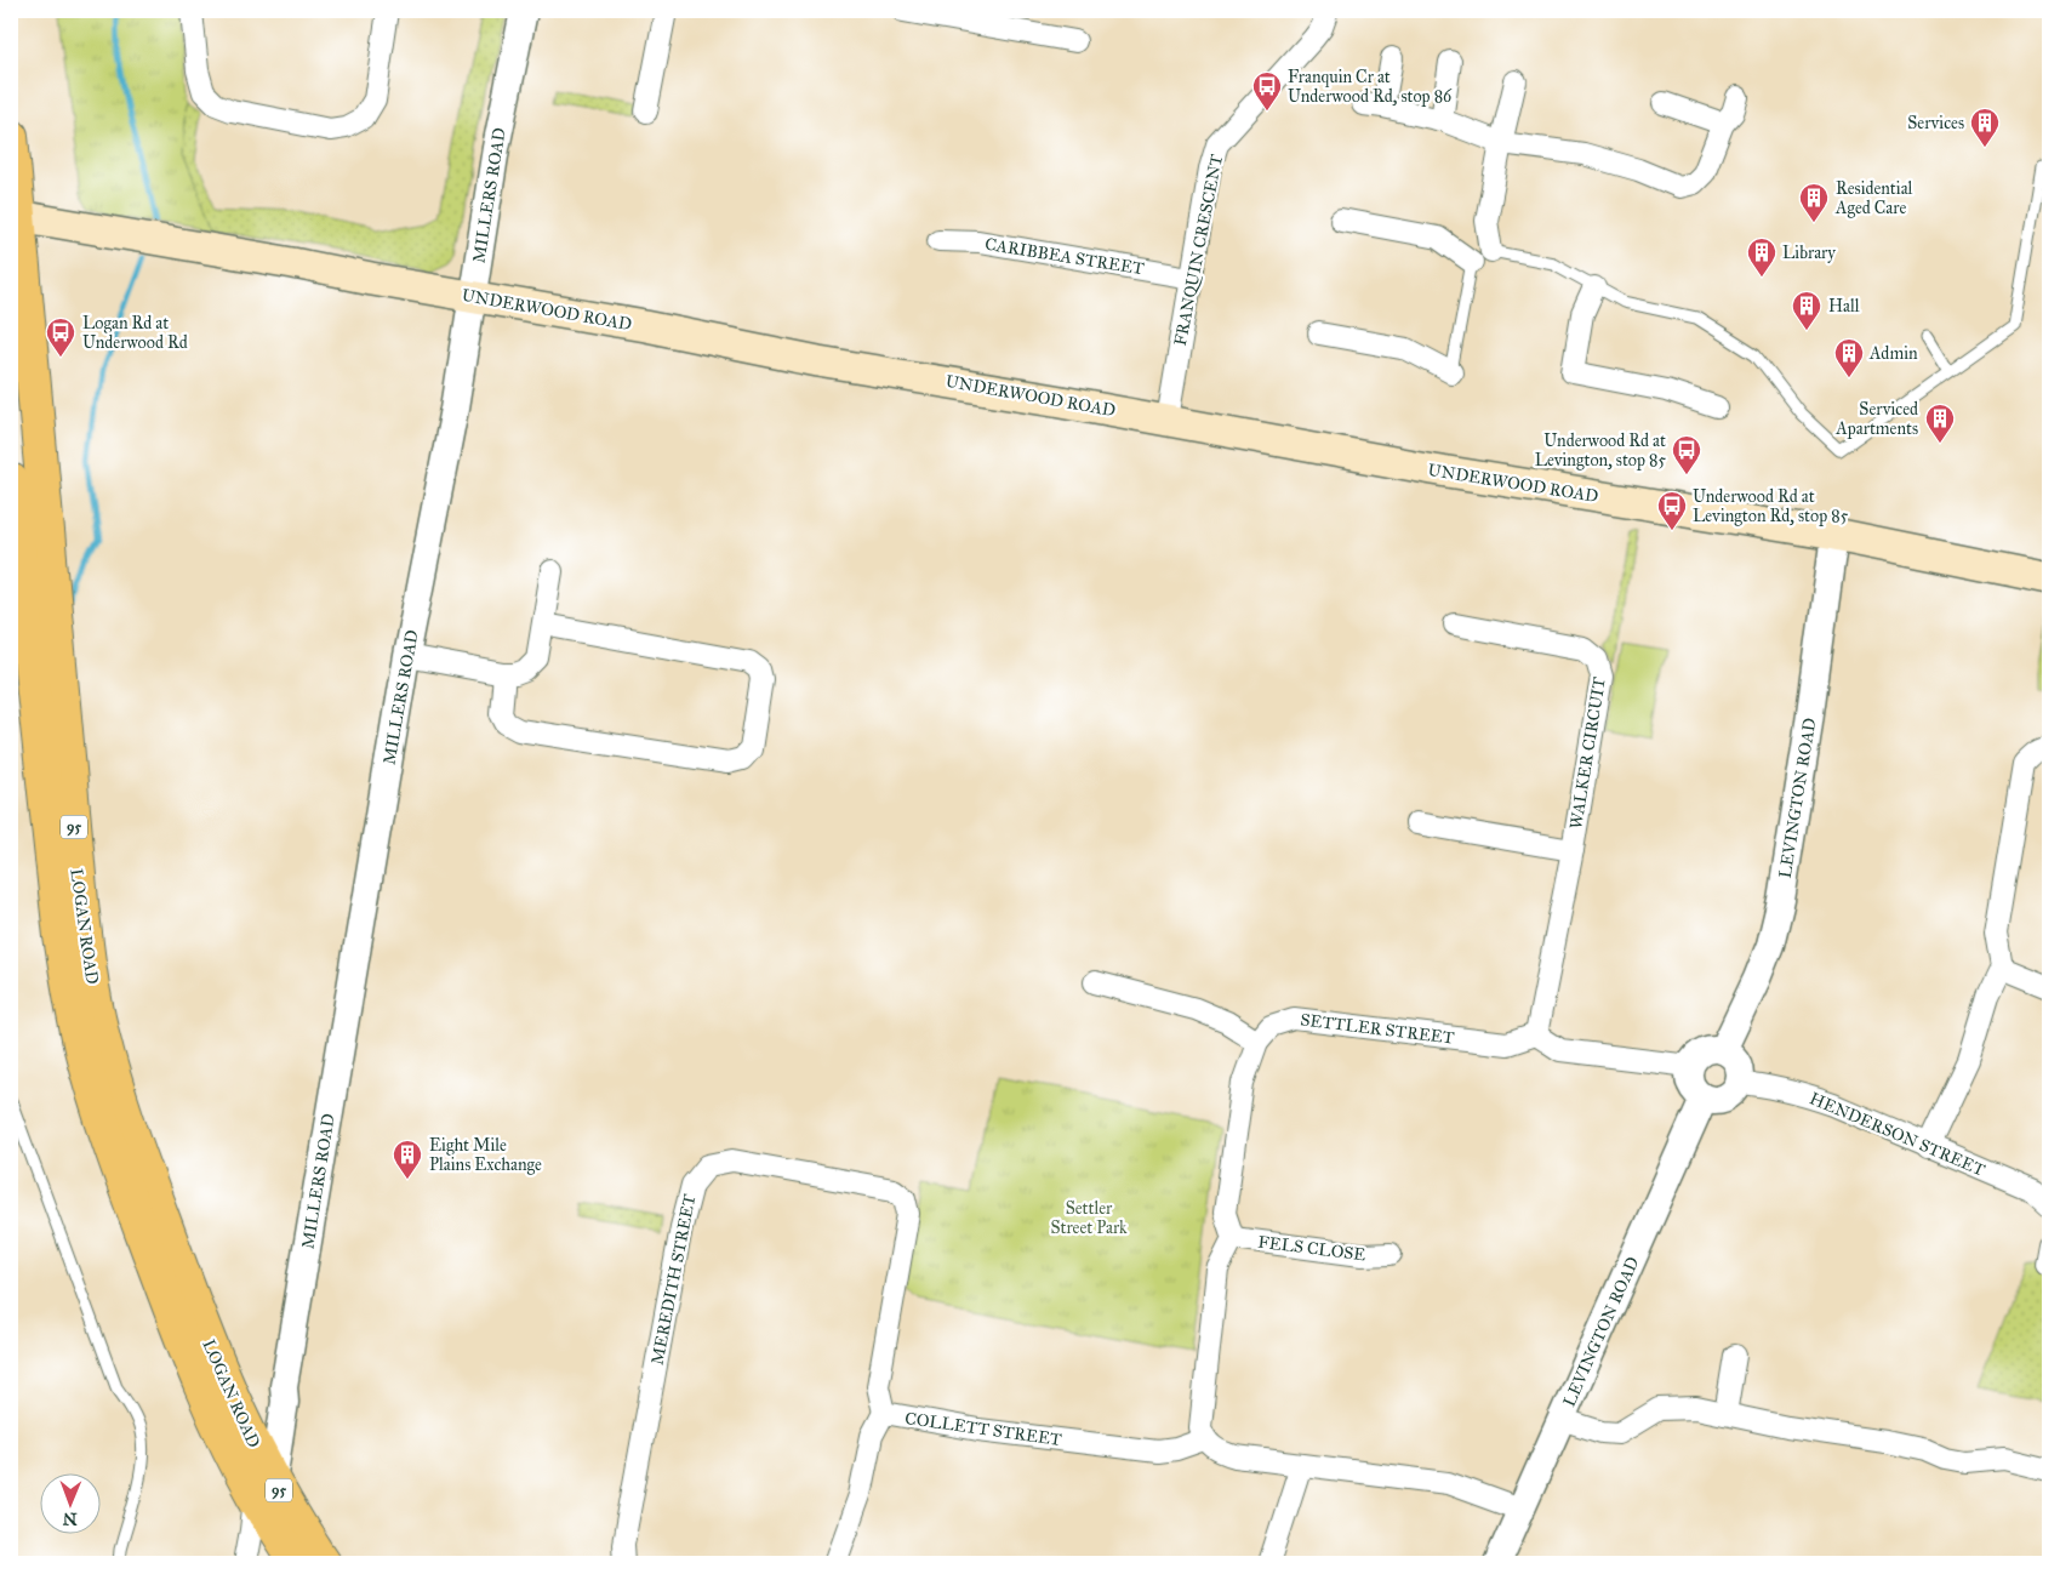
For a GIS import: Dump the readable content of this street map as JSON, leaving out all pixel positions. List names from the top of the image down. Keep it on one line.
{"streets":{"main road":["UNDERWOOD ROAD","95","LOGAN ROAD"],"street":["MILLERS ROAD","FRANQUIN CRESCENT","CARIBBEA STREET","WALKER CIRCUIT","LEVINGTON ROAD","SETTLER STREET","HENDERSON STREET","FELS CLOSE","MEREDITH STREET","COLLETT STREET"]},"crossings":[["MILLERS ROAD","UNDERWOOD ROAD"],["MILLERS ROAD","LOGAN ROAD"],["FRANQUIN CRESCENT","CARIBBEA STREET"],["FRANQUIN CRESCENT","UNDERWOOD ROAD"],["UNDERWOOD ROAD","LEVINGTON ROAD"],["UNDERWOOD ROAD","LOGAN ROAD"],["WALKER CIRCUIT","SETTLER STREET"],["LEVINGTON ROAD","HENDERSON STREET"],["MEREDITH STREET","COLLETT STREET"]],"parks":["Settler Street Park"],"places":{"bus stop":["Franquin Cr at Underwood Rd, stop 86","Logan Rd at Underwood Rd","Underwood Rd at Levington, stop 85","Underwood Rd at Levington Rd, stop 85"],"building":["Services","Residential Aged Care","Library","Hall","Admin","Serviced Apartments","Eight Mile Plains Exchange"]},"north":"bottom"}
